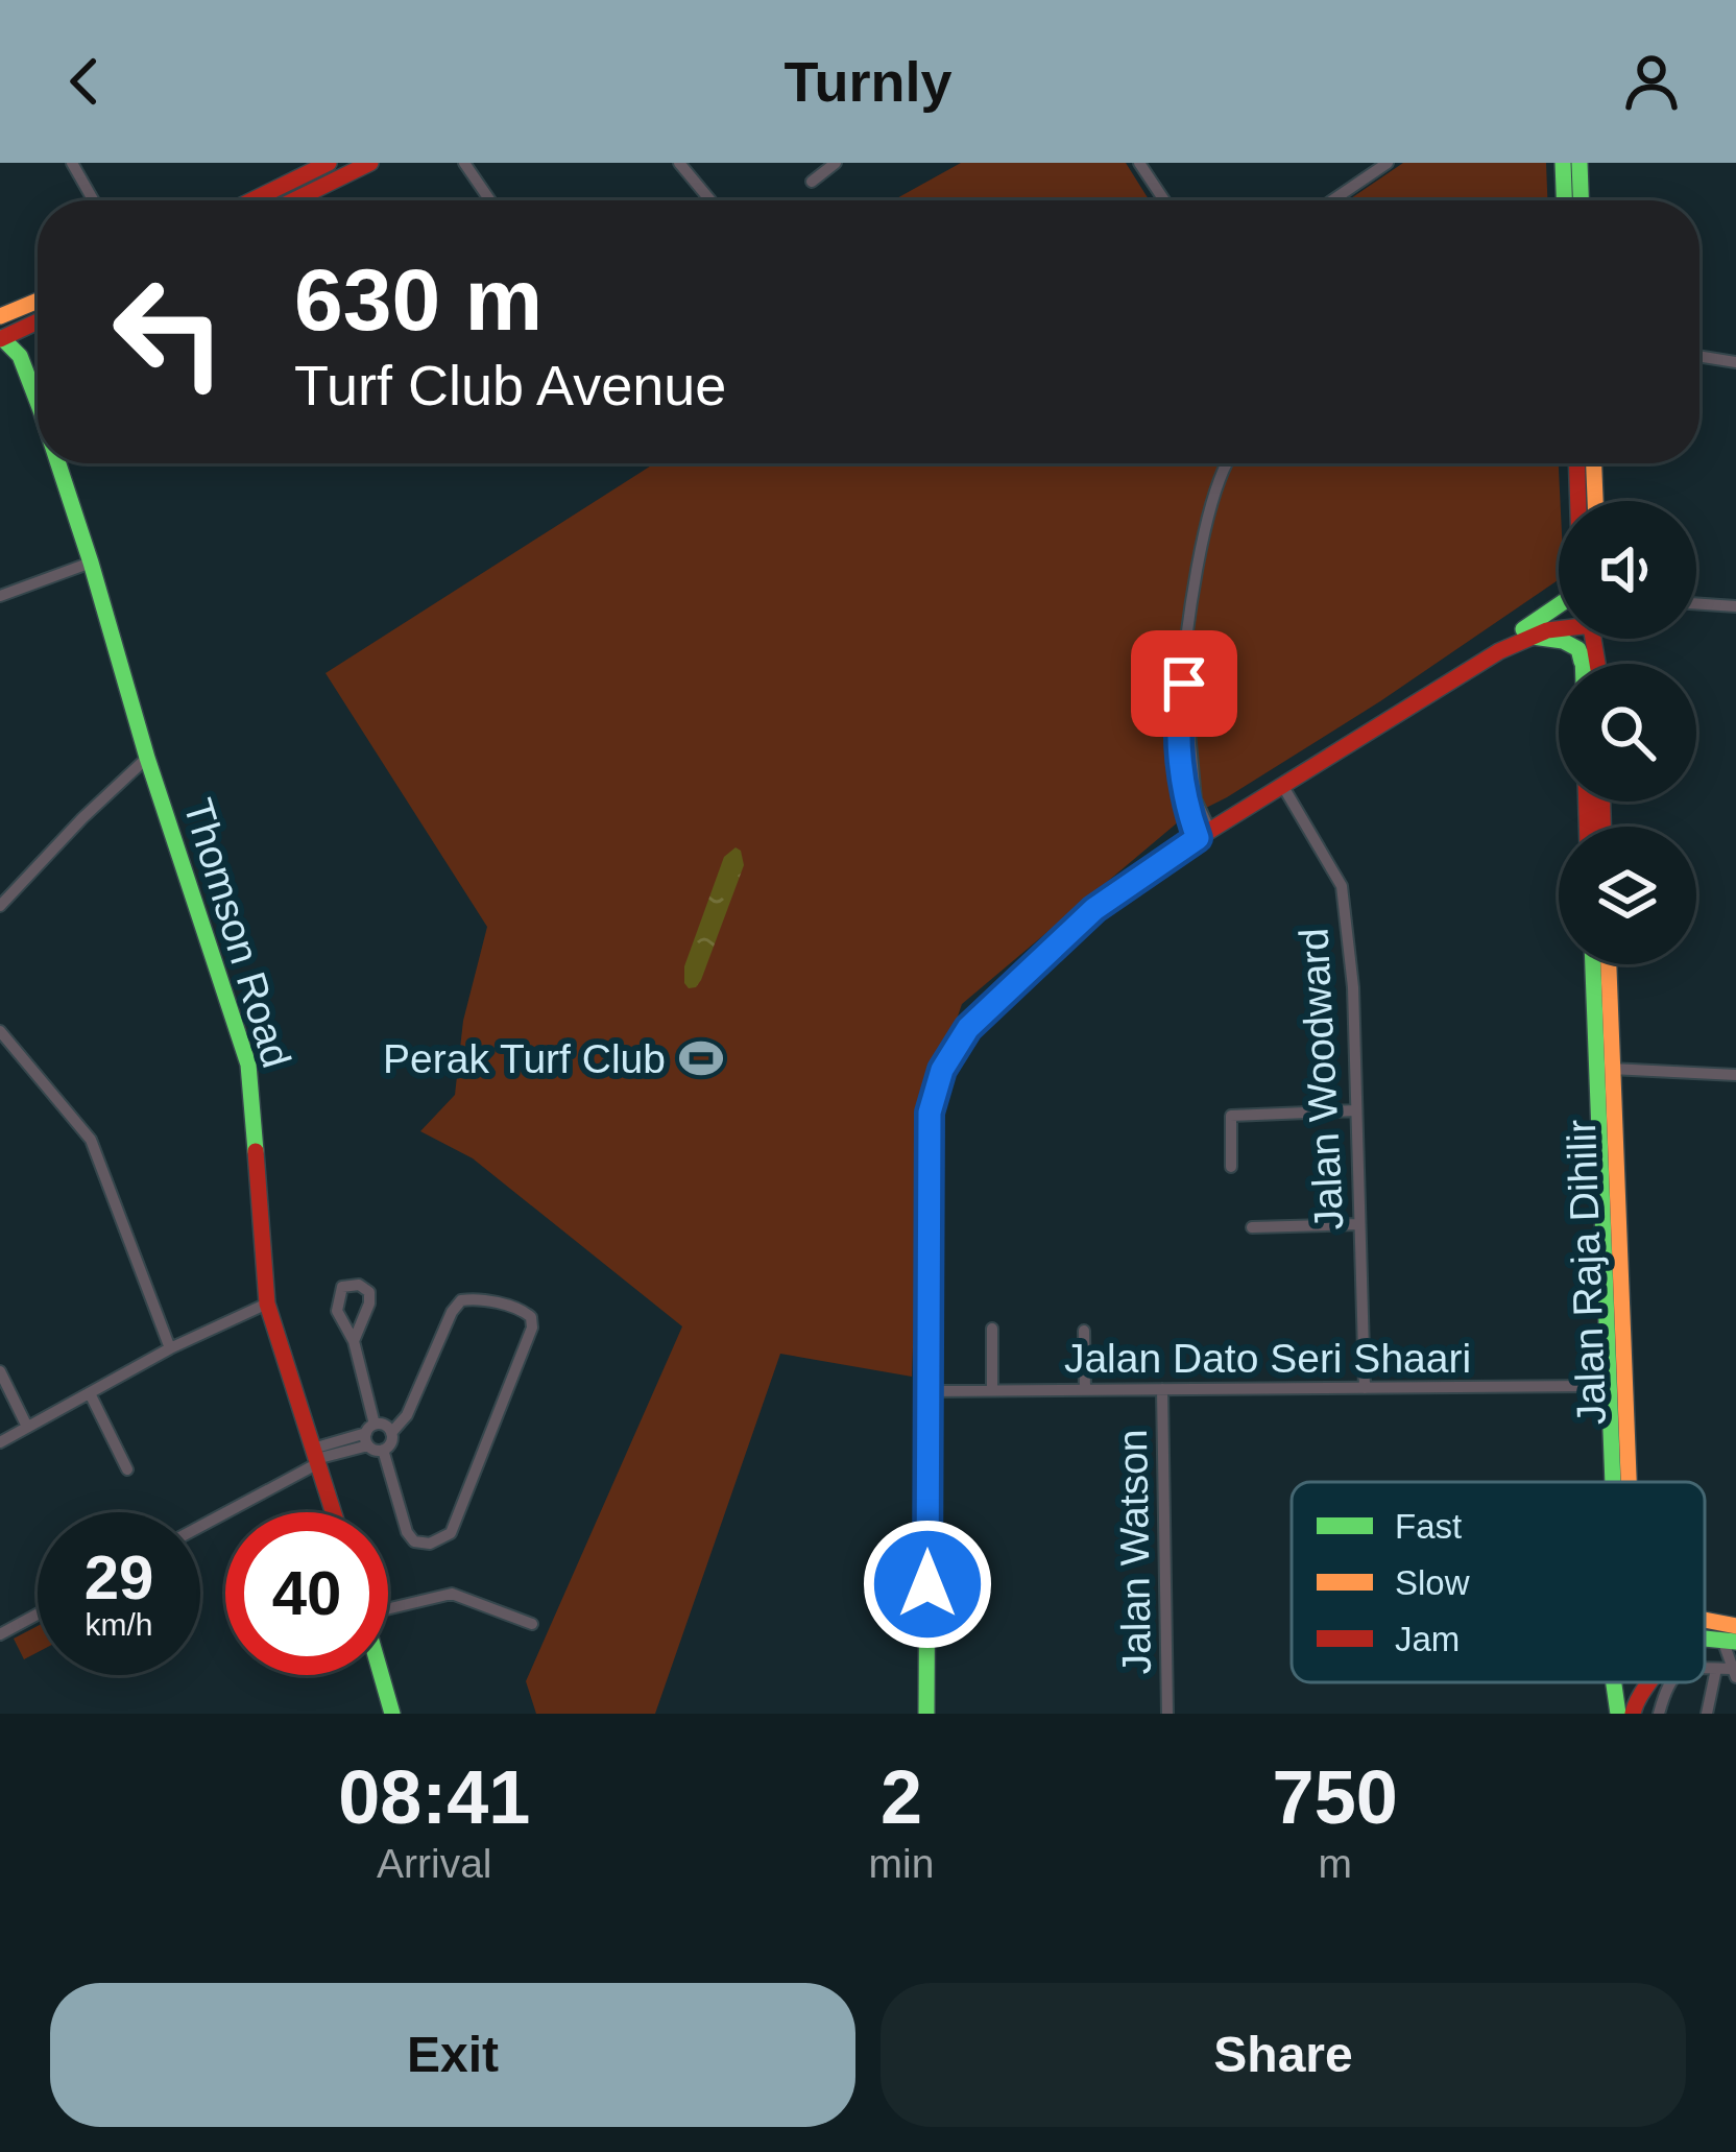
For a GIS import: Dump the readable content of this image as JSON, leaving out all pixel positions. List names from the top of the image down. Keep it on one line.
{"streets":{"main road":["Thomson Road","Jalan Raja Dihilir"],"street":["Jalan Woodward","Jalan Dato Seri Shaari","Jalan Watson"]},"crossings":[["Jalan Woodward","Jalan Dato Seri Shaari"],["Jalan Raja Dihilir","Jalan Dato Seri Shaari"],["Jalan Dato Seri Shaari","Jalan Watson"]],"places":{"sports":["Perak Turf Club"]},"legend":["Fast","Slow","Jam"],"page":{"header":"Turnly","turn":["630 m","Turf Club Avenue"],"speed":"29 km/h","limit":"40","eta":["08:41","Arrival","2","min","750","m"],"buttons":["Exit","Share"]}}
